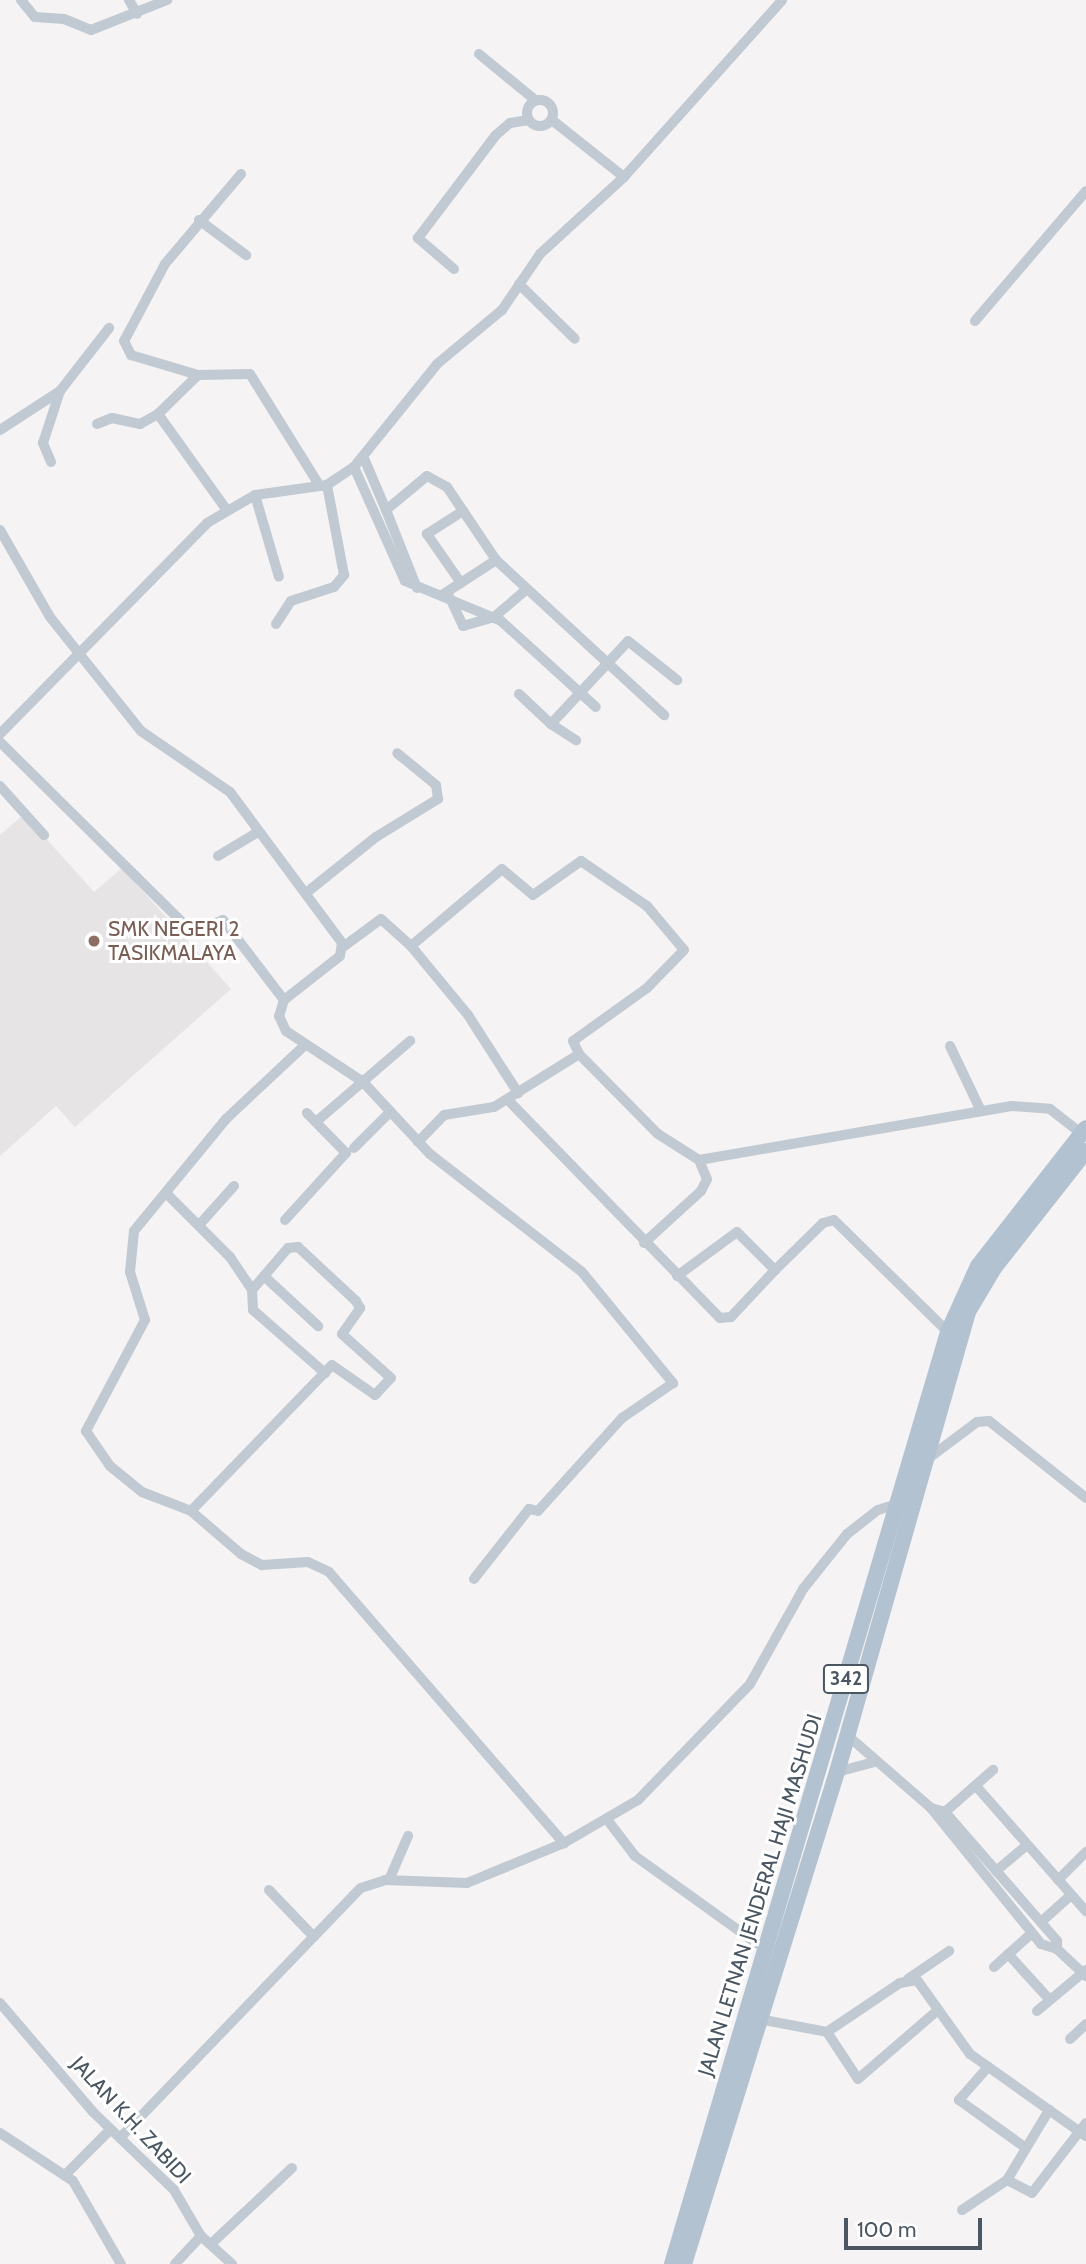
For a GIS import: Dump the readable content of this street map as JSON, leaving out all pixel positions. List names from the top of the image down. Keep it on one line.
{"streets":{"main road":["342","JALAN LETNAN JENDERAL HAJI MASHUDI"],"street":["JALAN K.H. ZABIDI"]},"places":["SMK NEGERI 2 TASIKMALAYA"],"scale_bar":"100 m"}
